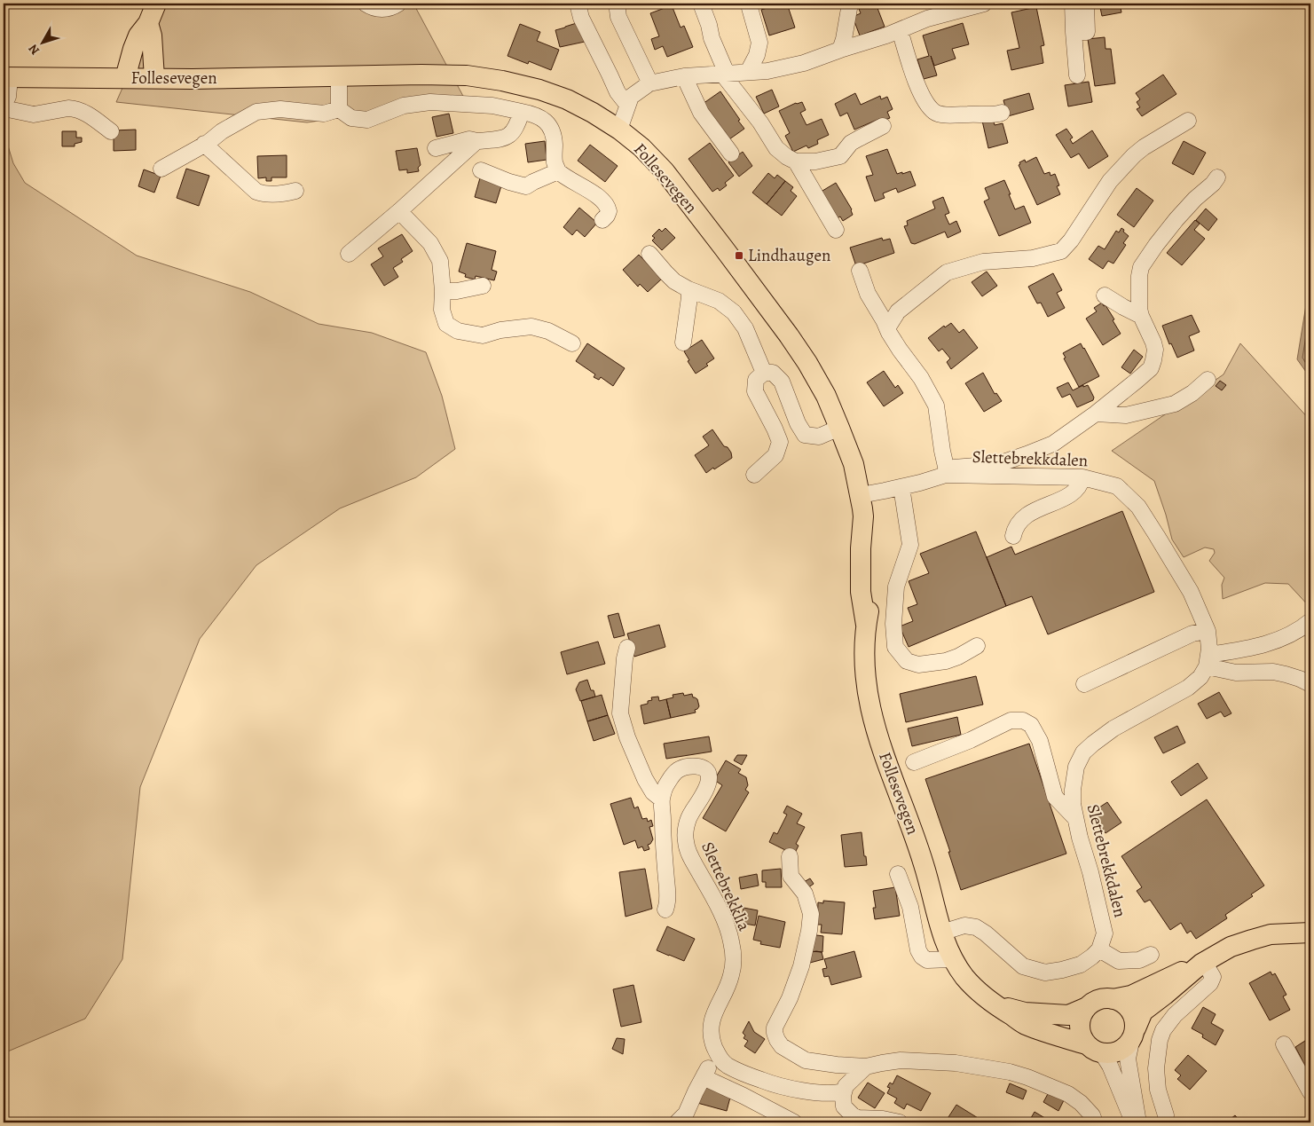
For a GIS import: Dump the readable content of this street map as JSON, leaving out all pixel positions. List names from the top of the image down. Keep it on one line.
{"streets":{"main road":["Follesevegen"],"street":["Slettebrekkdalen","Slettebrekklia"]},"places":{"transit":["Lindhaugen"]},"north":"bottom left"}
